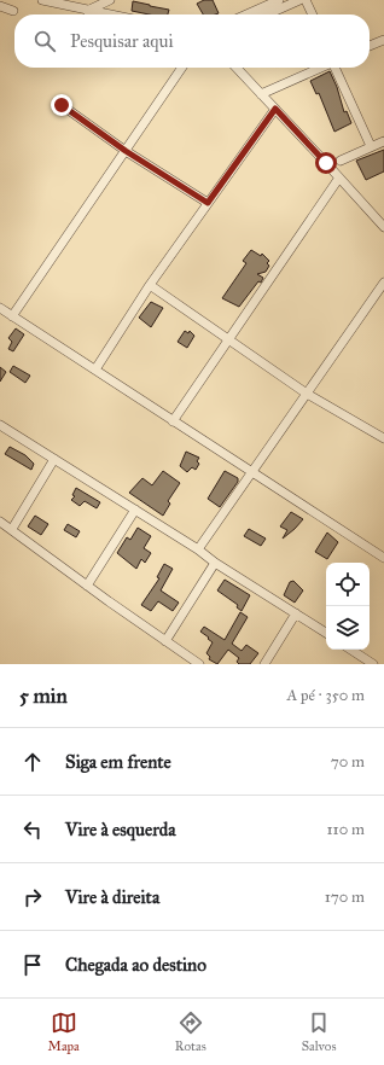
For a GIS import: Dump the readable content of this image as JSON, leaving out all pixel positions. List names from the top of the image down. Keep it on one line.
{"page":{"search":"Pesquisar aqui","heading":["5 min","A pé · 350 m"],"list":[["Siga em frente","70 m"],["Vire à esquerda","110 m"],["Vire à direita","170 m"],"Chegada ao destino"],"nav":["Mapa","Rotas","Salvos"]}}
